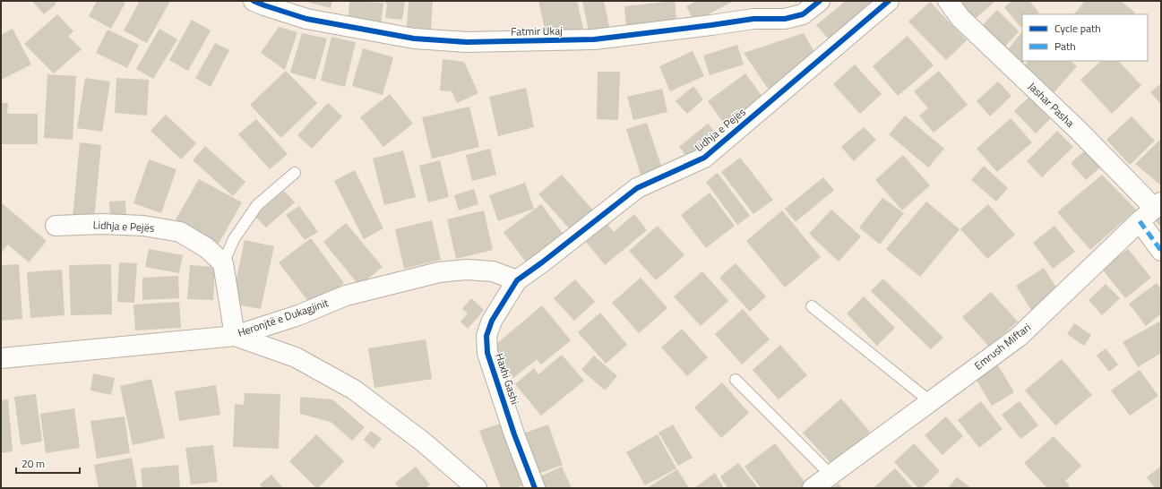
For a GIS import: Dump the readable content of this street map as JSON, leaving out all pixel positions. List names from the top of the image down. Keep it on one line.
{"streets":{"street":["Fatmir Ukaj","Jashar Pasha","Lidhja e Pejës","Heronjtë e Dukagjinit","Emrush Miftari","Haxhi Gashi"]},"crossings":[["Jashar Pasha","Emrush Miftari"],["Lidhja e Pejës","Heronjtë e Dukagjinit"],["Lidhja e Pejës","Haxhi Gashi"],["Heronjtë e Dukagjinit","Haxhi Gashi"]],"legend":["Cycle path","Path"],"scale_bar":"20 m"}
